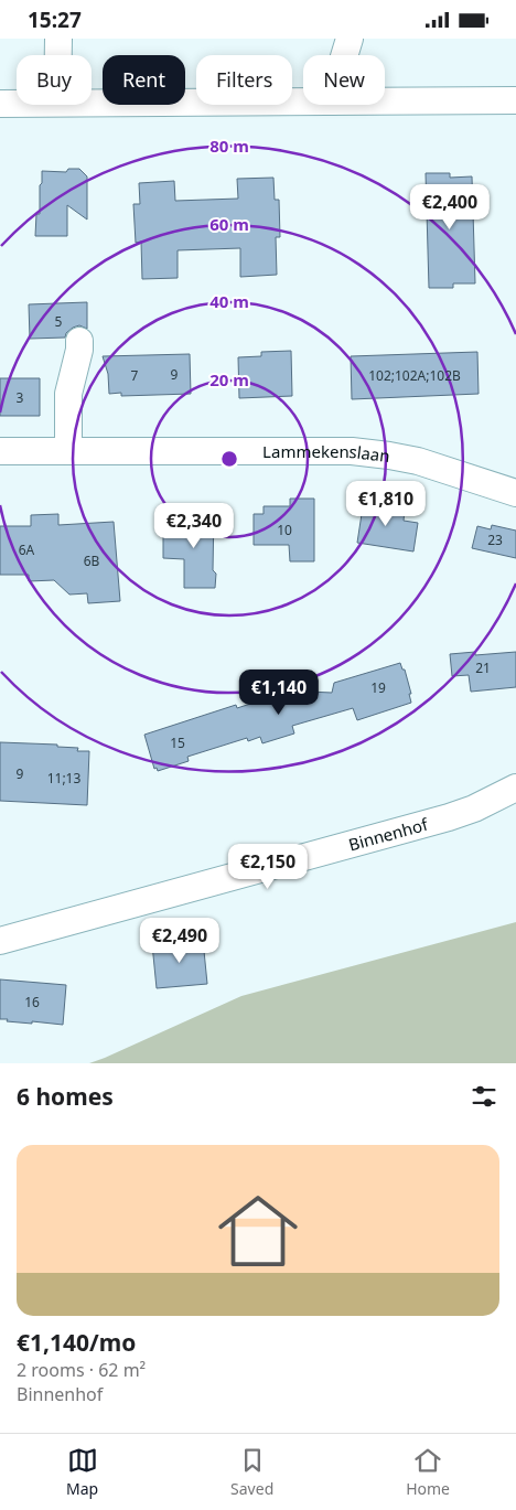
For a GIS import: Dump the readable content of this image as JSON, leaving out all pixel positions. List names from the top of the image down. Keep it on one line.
{"streets":{"street":["Lammekenslaan","Binnenhof"]},"house_numbers":["5","9","7","102;102A;102B","3","10","23","6A","6B","21","19","15","9","11;13","16"],"page":{"status":"15:27","chip":["Buy","Rent","Filters","New"],"price":["€2,400","€1,810","€2,340","€1,140","€2,150","€2,490"],"heading":"6 homes","list":[{"name":"€1,140/mo","note":"2 rooms · 62 m² · Binnenhof"}],"tabs":["Map","Saved","Home"]},"rings":["80 m","60 m","40 m","20 m"]}
